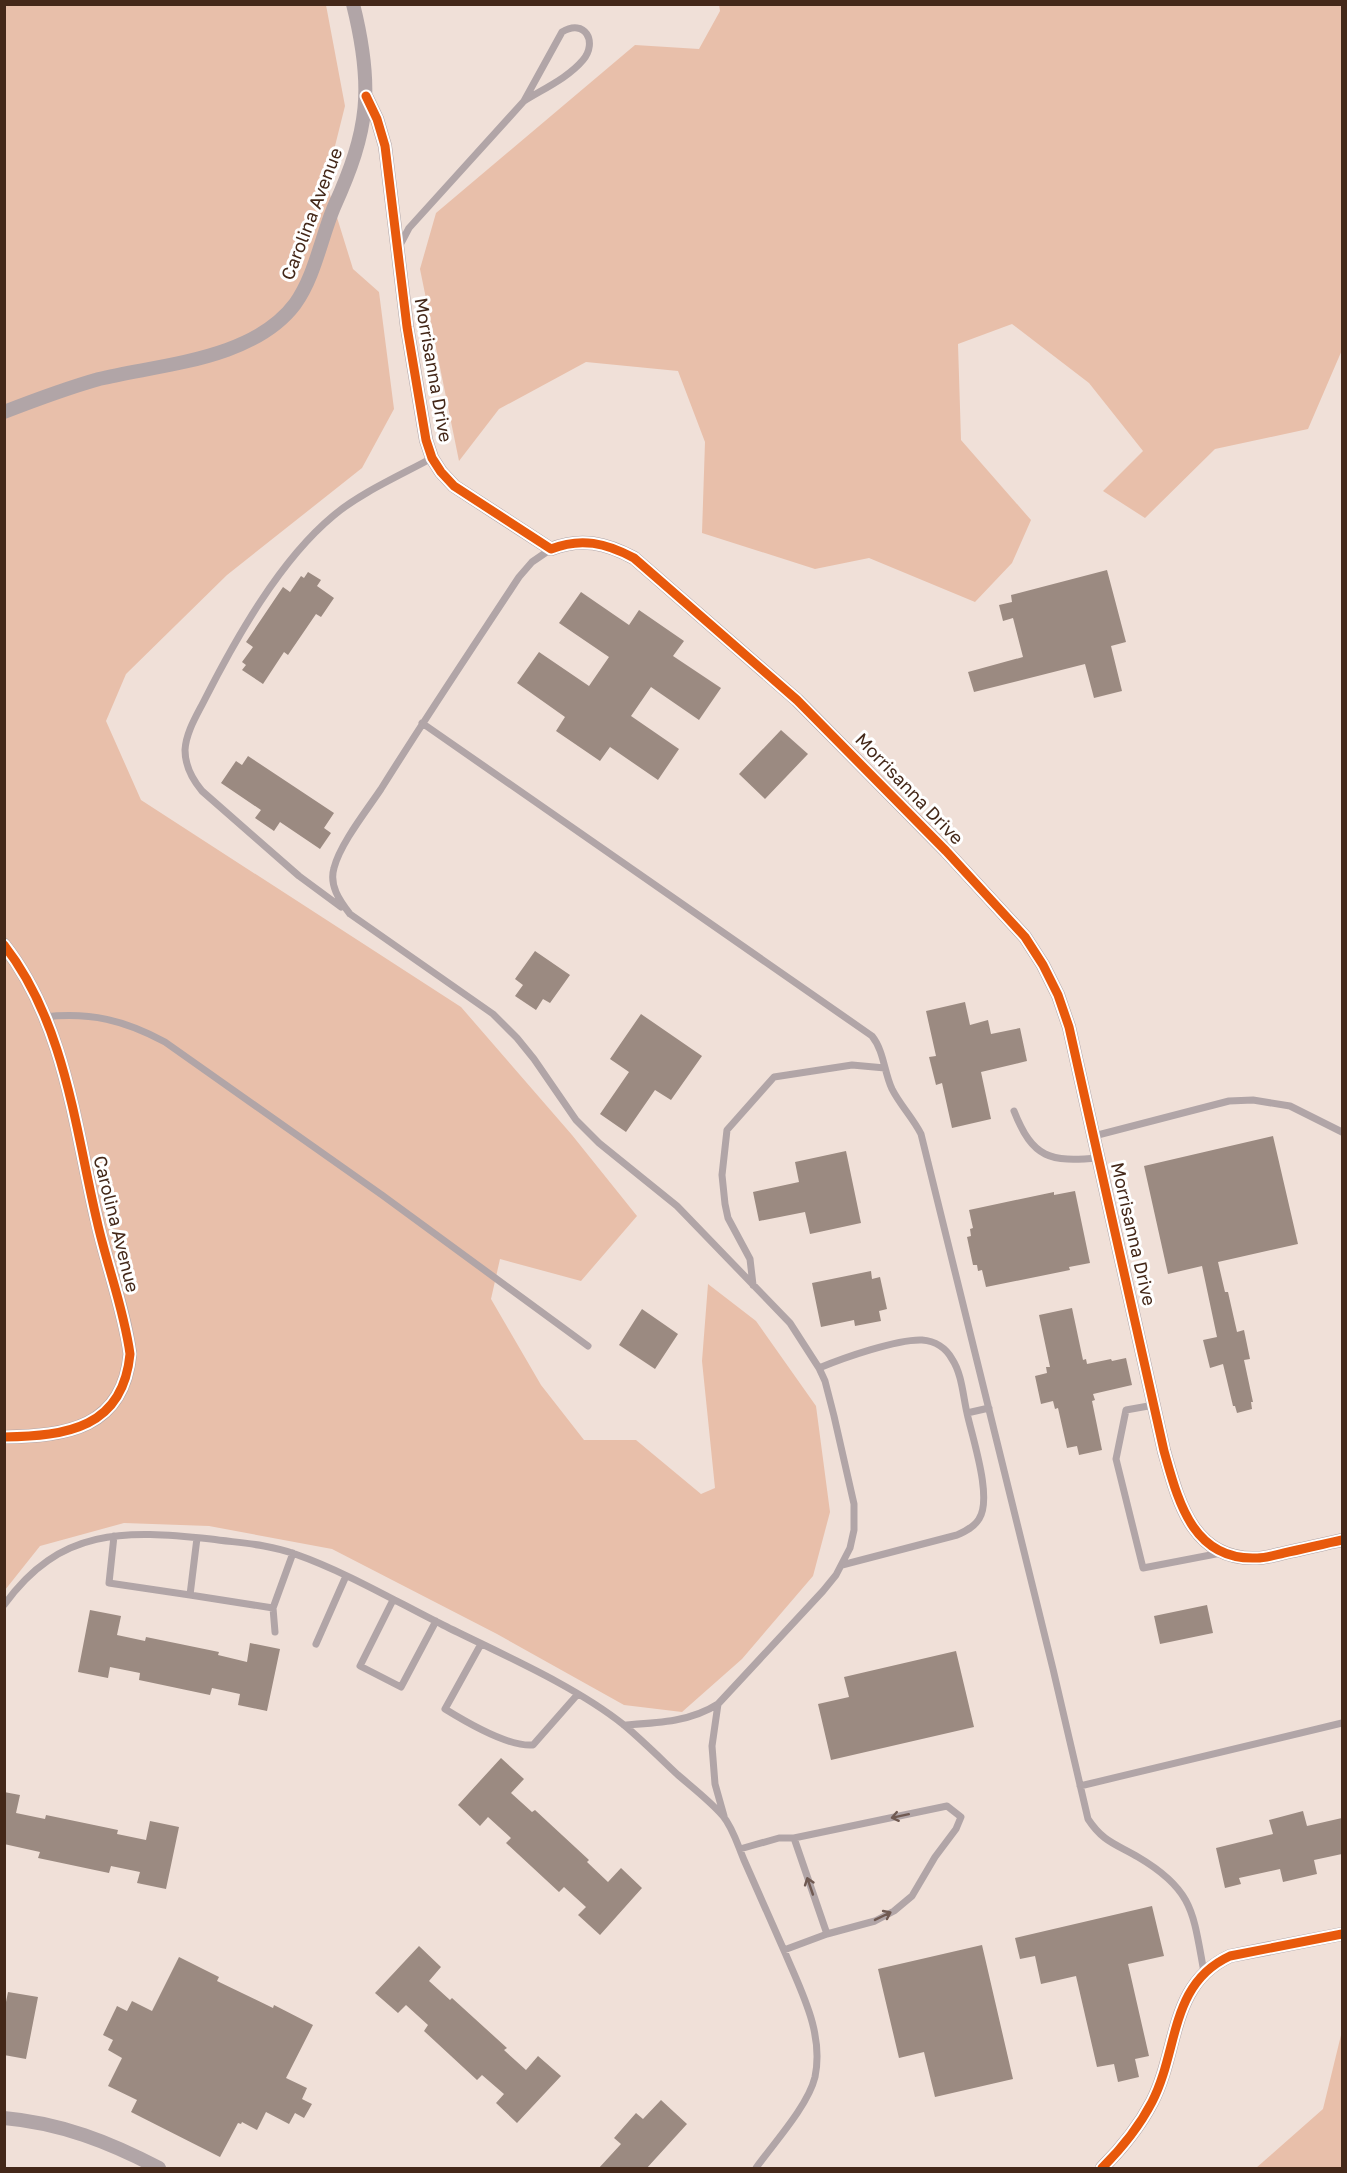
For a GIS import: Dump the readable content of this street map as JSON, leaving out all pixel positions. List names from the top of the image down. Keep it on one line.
{"streets":{"street":["Carolina Avenue","Morrisanna Drive"]},"crossings":[["Carolina Avenue","Morrisanna Drive"]]}
